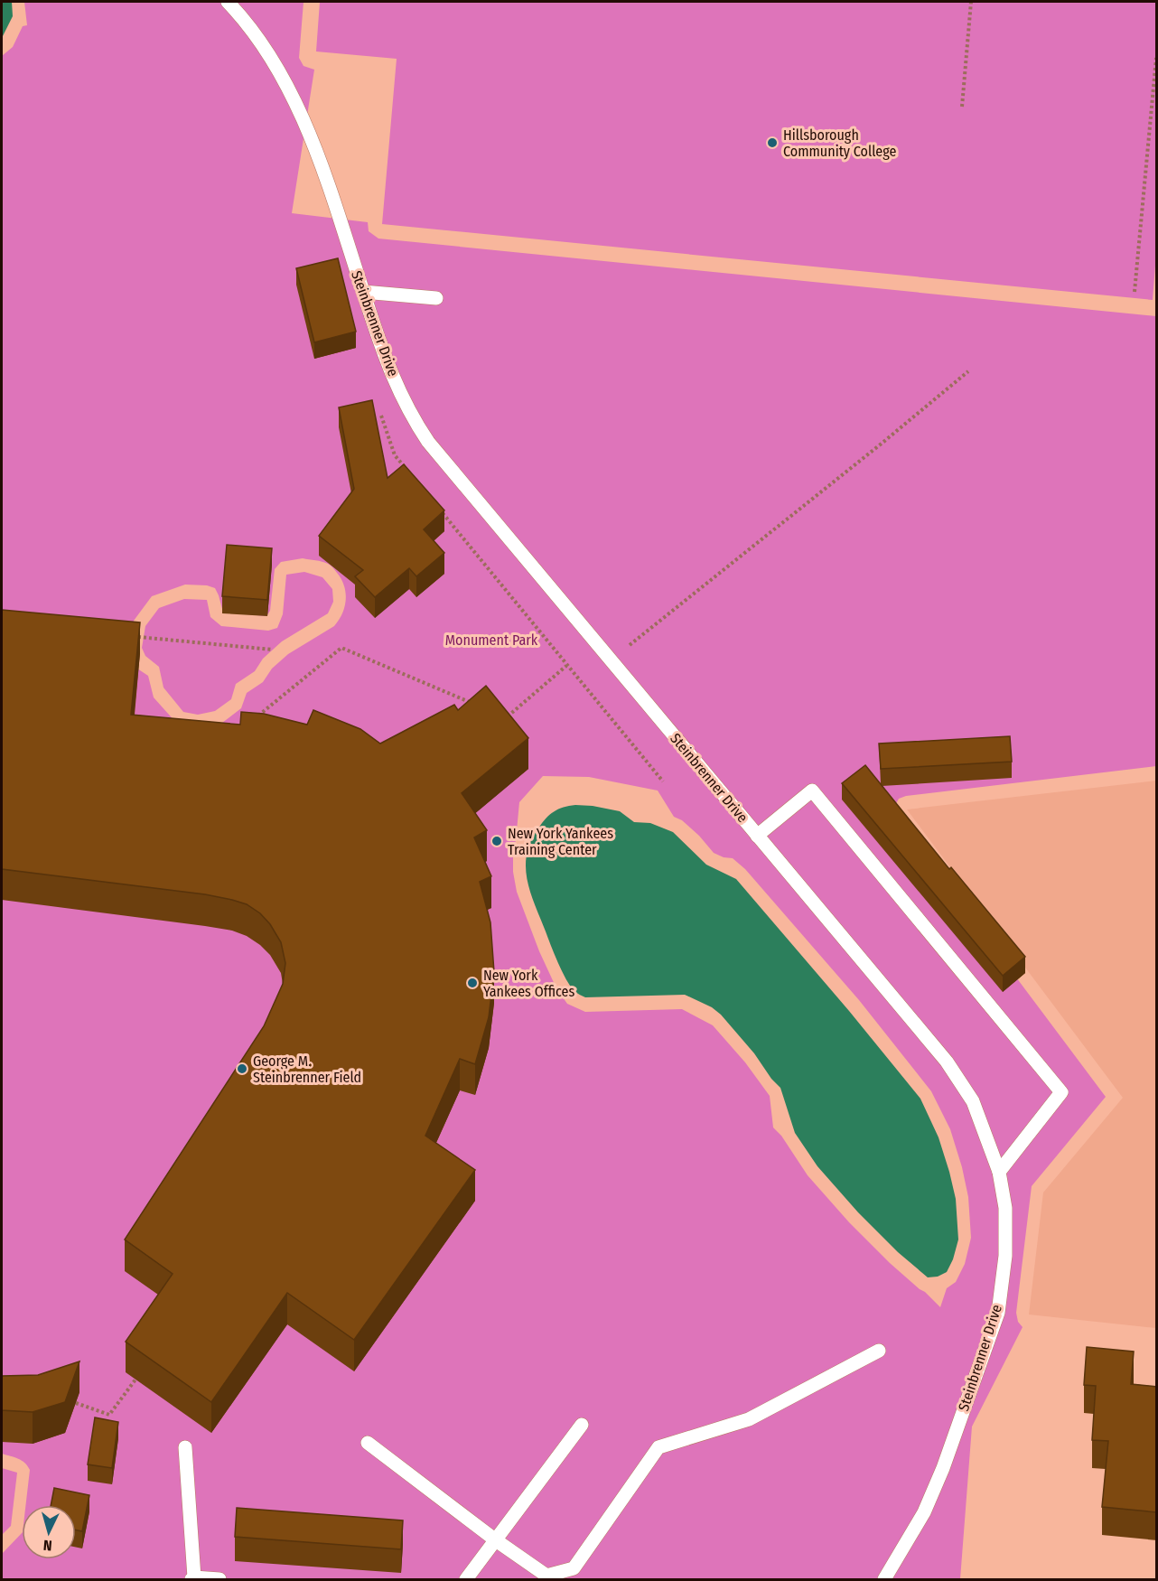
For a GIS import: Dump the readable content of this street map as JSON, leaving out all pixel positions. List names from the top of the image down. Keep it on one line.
{"streets":{"lane":["Steinbrenner Drive"]},"parks":["Monument Park"],"places":["Hillsborough Community College","New York Yankees Training Center","New York Yankees Offices","George M. Steinbrenner Field"],"north":"bottom"}
